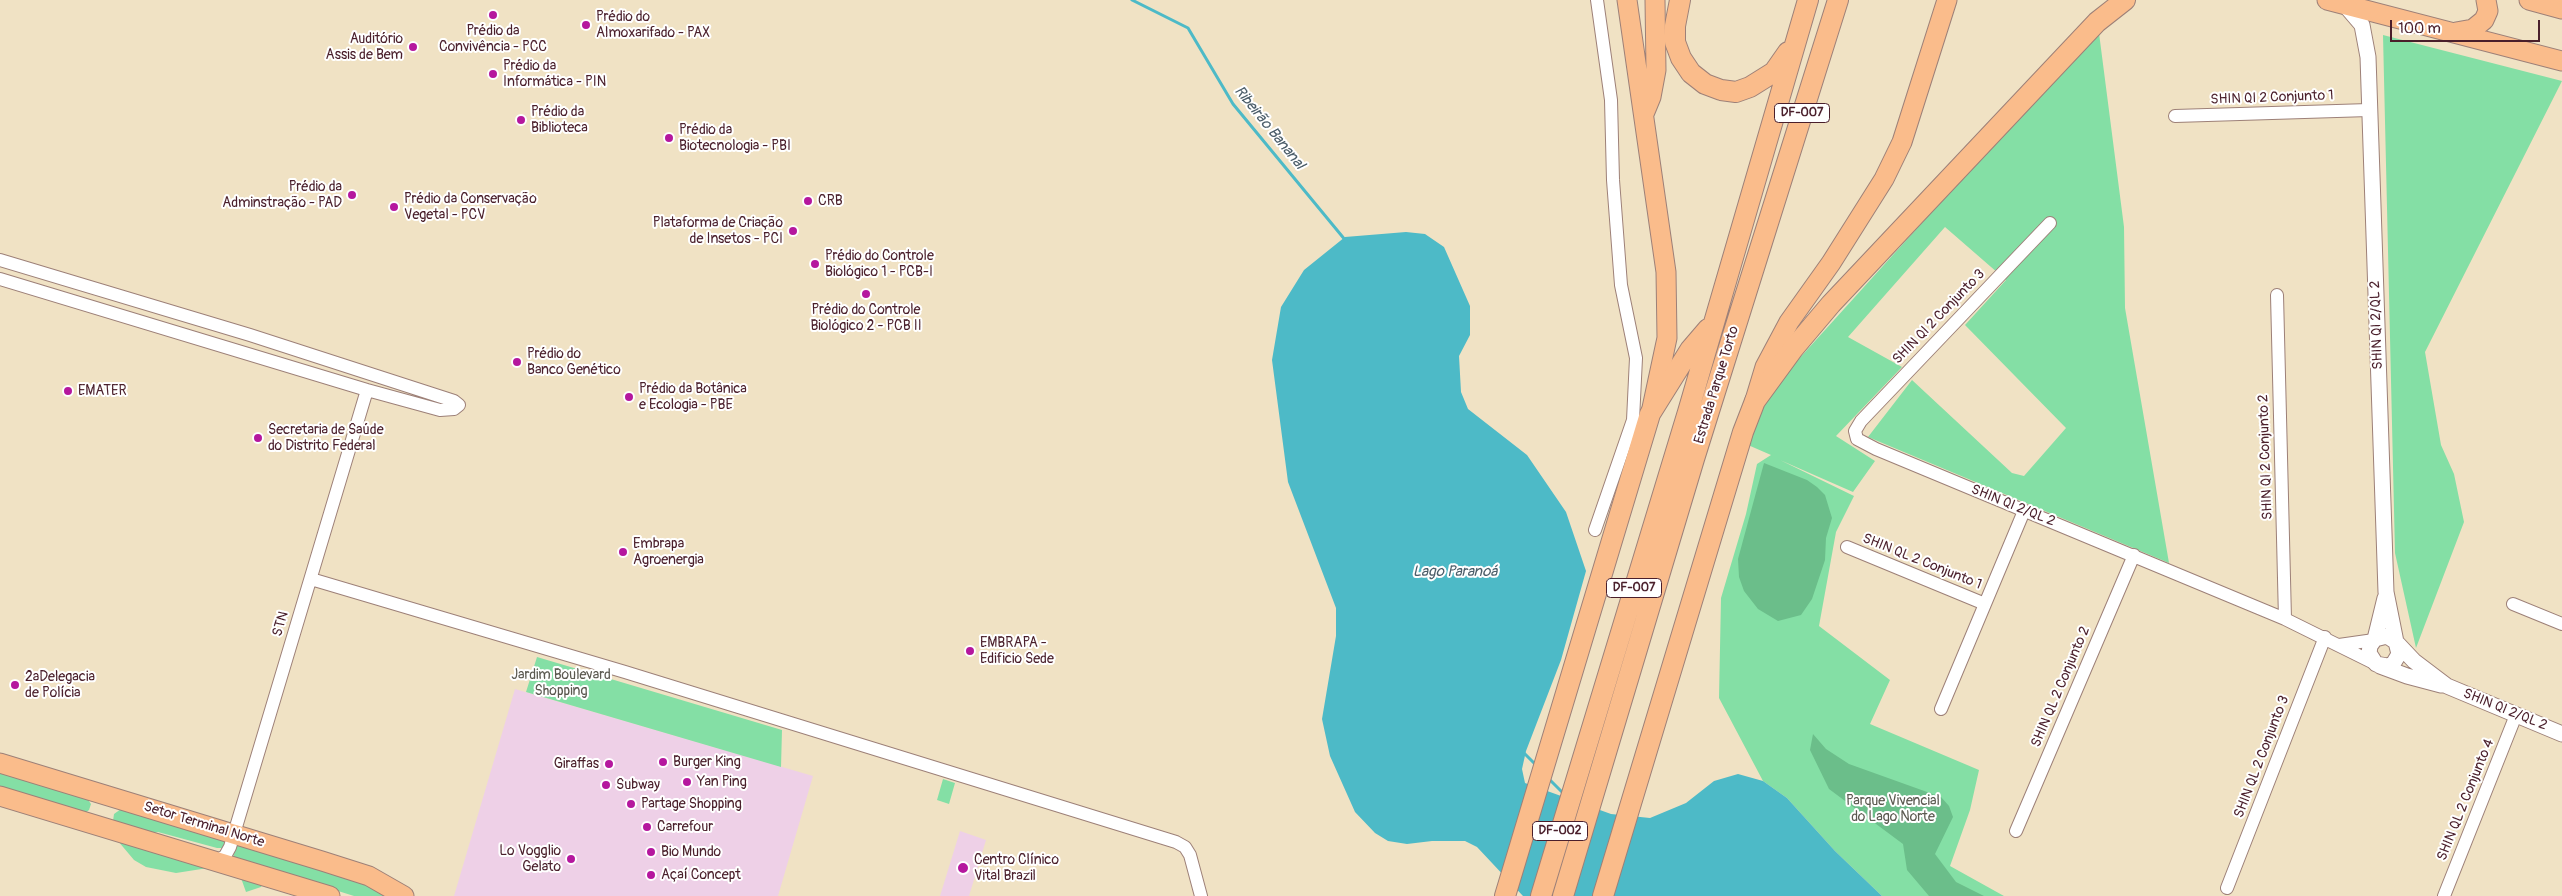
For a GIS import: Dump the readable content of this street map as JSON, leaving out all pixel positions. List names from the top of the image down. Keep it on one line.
{"streets":{"highway":["DF-007","Estrada Parque Torto","DF-002"],"main road":["Setor Terminal Norte"],"street":["SHIN QI 2 Conjunto 1","SHIN QI 2 Conjunto 3","SHIN QI 2/QL 2","SHIN QI 2 Conjunto 2","SHIN QL 2 Conjunto 1","STN","SHIN QL 2 Conjunto 2","SHIN QL 2 Conjunto 3","SHIN QL 2 Conjunto 4"]},"crossings":[["SHIN QI 2 Conjunto 1","SHIN QI 2/QL 2"],["SHIN QI 2 Conjunto 3","SHIN QI 2/QL 2"],["SHIN QI 2/QL 2","SHIN QI 2 Conjunto 2"],["SHIN QI 2/QL 2","SHIN QL 2 Conjunto 1"],["SHIN QI 2/QL 2","SHIN QL 2 Conjunto 2"],["SHIN QI 2/QL 2","SHIN QL 2 Conjunto 3"],["SHIN QI 2/QL 2","SHIN QL 2 Conjunto 4"],["Estrada Parque Torto","DF-002"],["STN","Setor Terminal Norte"]],"water":["Ribeirão Bananal","Lago Paranoá"],"parks":["Jardim Boulevard Shopping","Parque Vivencial do Lago Norte"],"places":["Prédio da Convivência - PCC","Prédio do Almoxarifado - PAX","Auditório Assis de Bem","Prédio da Informática - PIN","Prédio da Biblioteca","Prédio da Biotecnologia - PBI","Prédio da Adminstração - PAD","CRB","Prédio da Conservação Vegetal - PCV","Plataforma de Criação de Insetos - PCI","Prédio do Controle Biológico 1 - PCB-I","Prédio do Controle Biológico 2 - PCB II","Prédio do Banco Genético","EMATER","Prédio da Botânica e Ecologia - PBE","Secretaria de Saúde do Distrito Federal","Embrapa Agroenergia","EMBRAPA - Edificio Sede","2ªDelegacia de Polícia","Burger King","Giraffas","Yan Ping","Subway","Partage Shopping","Carrefour","Bio Mundo","Lo Vogglio Gelato","Centro Clínico Vital Brazil","Açaí Concept"],"scale_bar":"100 m"}
